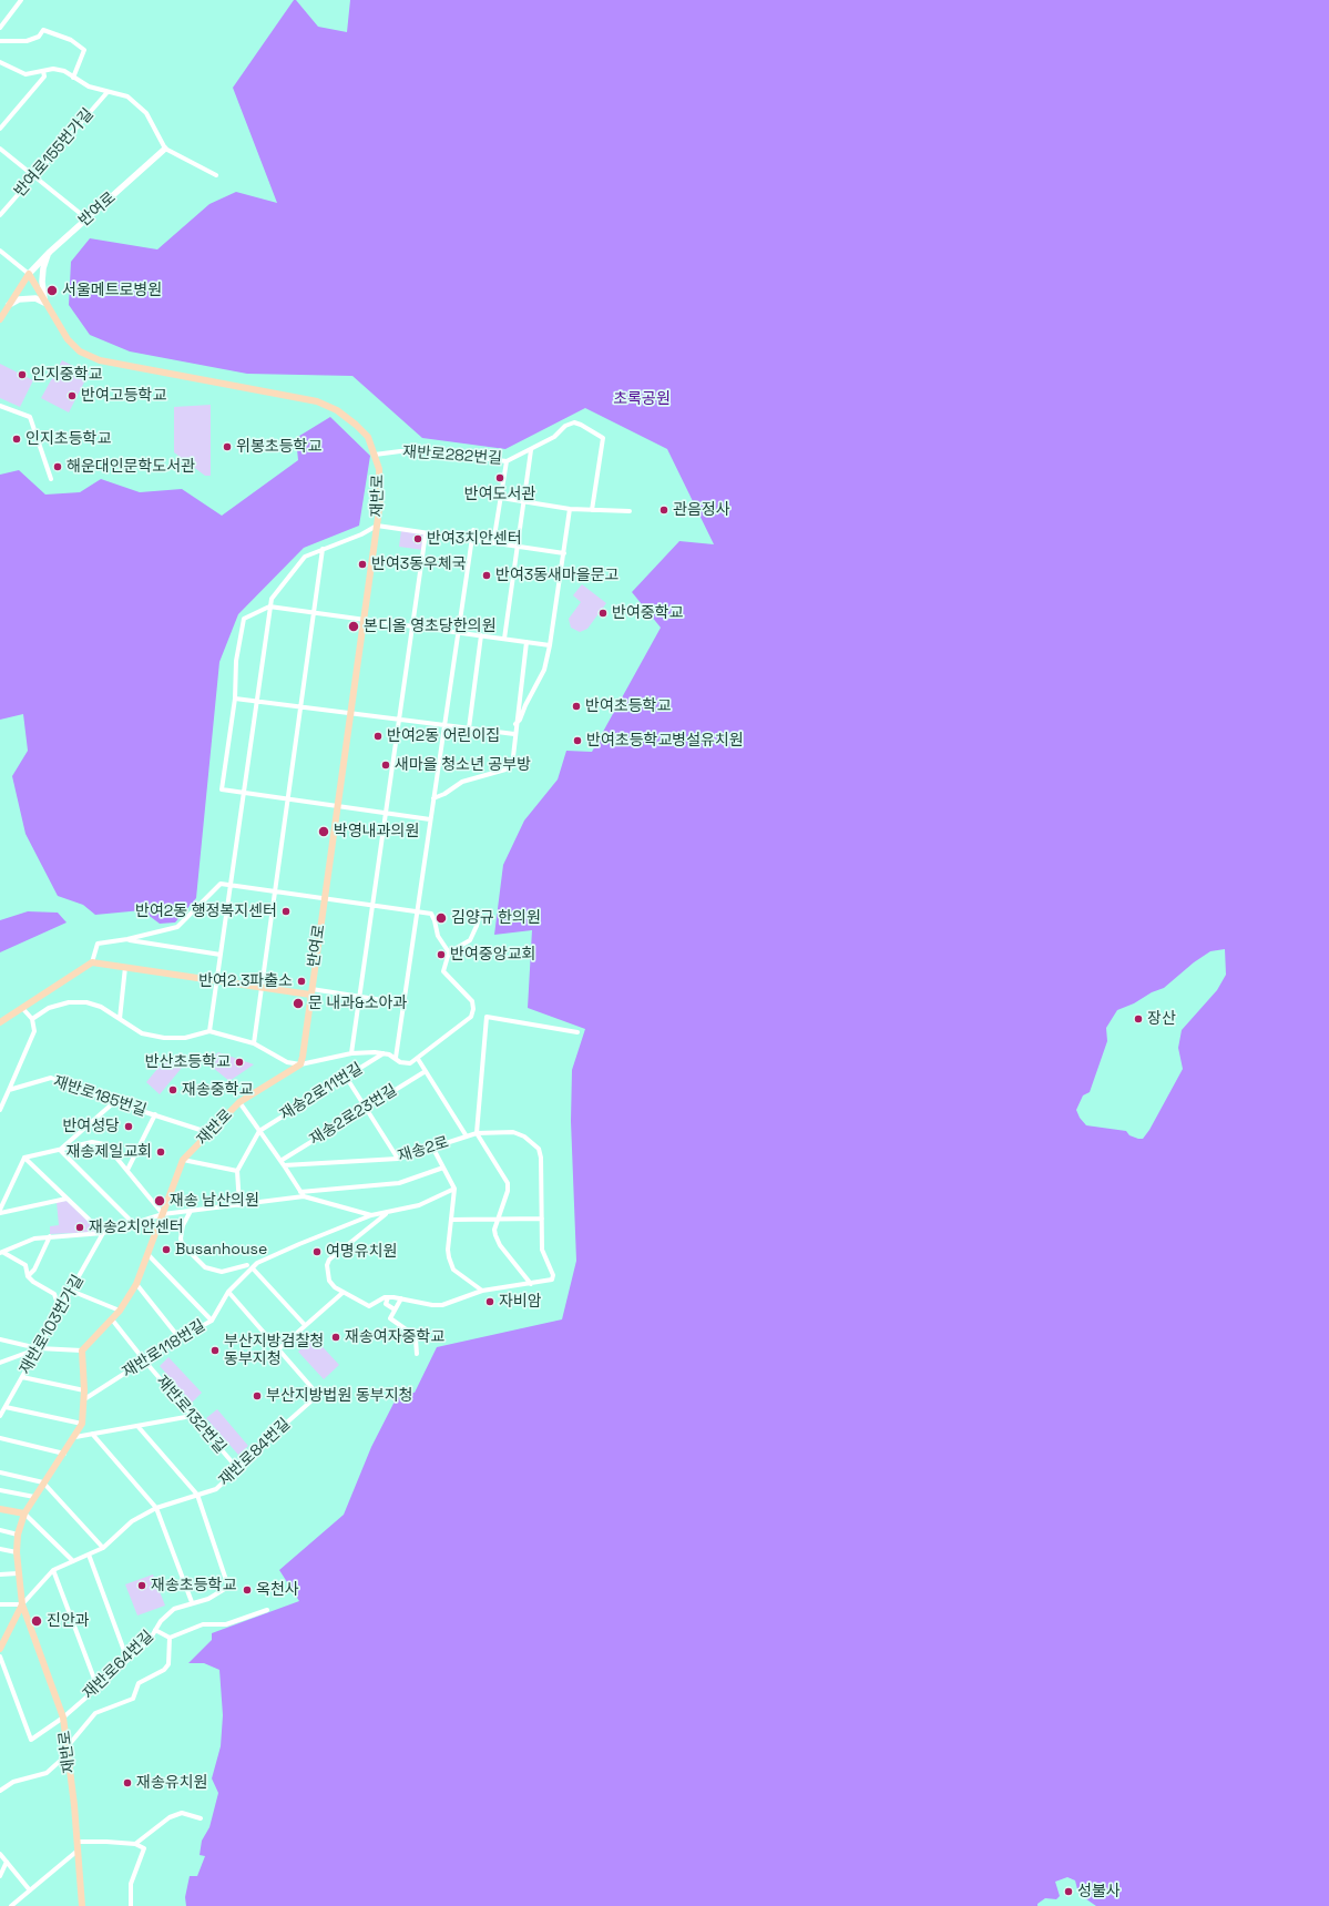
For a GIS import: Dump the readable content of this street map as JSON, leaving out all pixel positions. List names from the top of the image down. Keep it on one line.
{"streets":{"main road":["반여로","재반로"],"street":["반여로155번가길","재반로282번길","재송2로11번길","재반로185번길","재송2로23번길","재송2로","재반로103번가길","재반로118번길","재반로132번길","재반로84번길","재반로64번길"]},"crossings":[["반여로","재반로"],["재반로282번길","재반로"],["재반로","재반로185번길"],["재반로","재반로118번길"],["재반로","재반로132번길"],["재반로","재반로84번길"],["재반로","재반로64번길"],["재반로118번길","재반로132번길"],["재반로132번길","재반로84번길"],["재반로84번길","재반로64번길"]],"parks":["초록공원"],"places":["서울메트로병원","인지중학교","반여고등학교","인지초등학교","위봉초등학교","해운대인문학도서관","반여도서관","관음정사","반여3치안센터","반여3동우체국","반여3동새마을문고","반여중학교","본디올 영초당한의원","반여초등학교","반여2동 어린이집","반여초등학교병설유치원","새마을 청소년 공부방","박영내과의원","반여2동 행정복지센터","김양규 한의원","반여중앙교회","반여2.3파출소","문 내과&소아과","장산","반산초등학교","재송중학교","반여성당","재송제일교회","재송 남산의원","재송2치안센터","Busanhouse","여명유치원","자비암","재송여자중학교","부산지방검찰청 동부지청","부산지방법원 동부지청","재송초등학교","옥천사","진안과","재송유치원","성불사"]}
